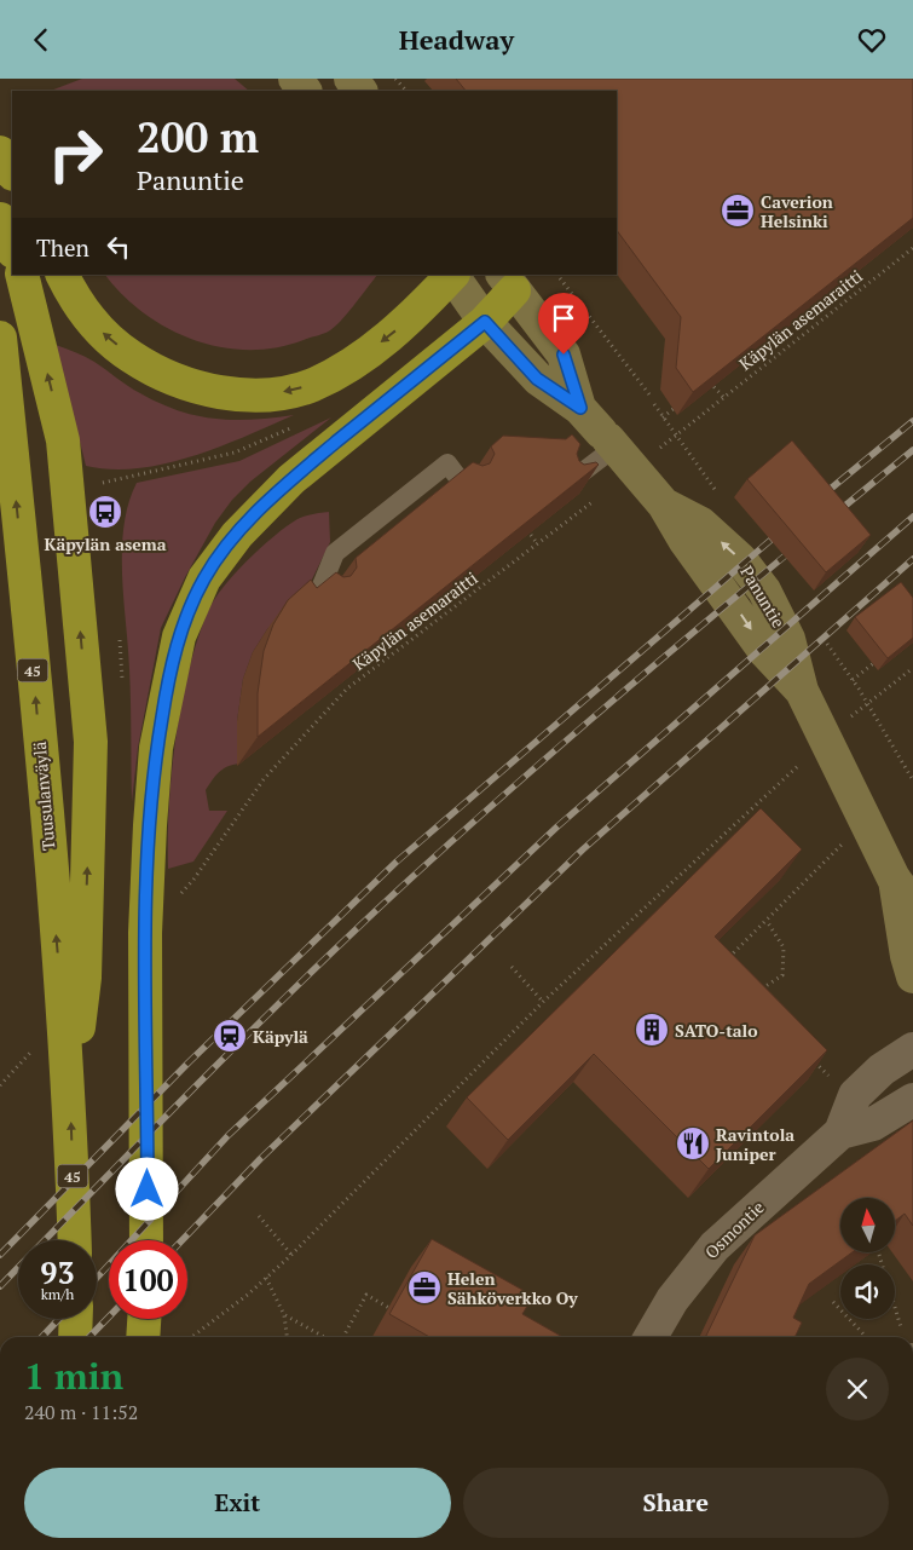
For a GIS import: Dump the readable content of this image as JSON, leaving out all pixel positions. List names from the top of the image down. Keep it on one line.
{"streets":{"highway":["45","Tuusulanväylä"],"main road":["Panuntie"],"street":["Osmontie"],"path":["Käpylän asemaraitti"]},"crossings":[["Käpylän asemaraitti","Panuntie"]],"places":{"office":["Caverion Helsinki","Helen Sähköverkko Oy"],"bus stop":["Käpylän asema"],"building":["SATO-talo"],"station":["Käpylä"],"restaurant":["Ravintola Juniper"]},"north":"top","page":{"header":"Headway","turn":["200 m","Panuntie"],"then":"Then","speed":"93 km/h","limit":"100","heading":["1 min","240 m · 11:52"],"buttons":["Exit","Share"]}}
